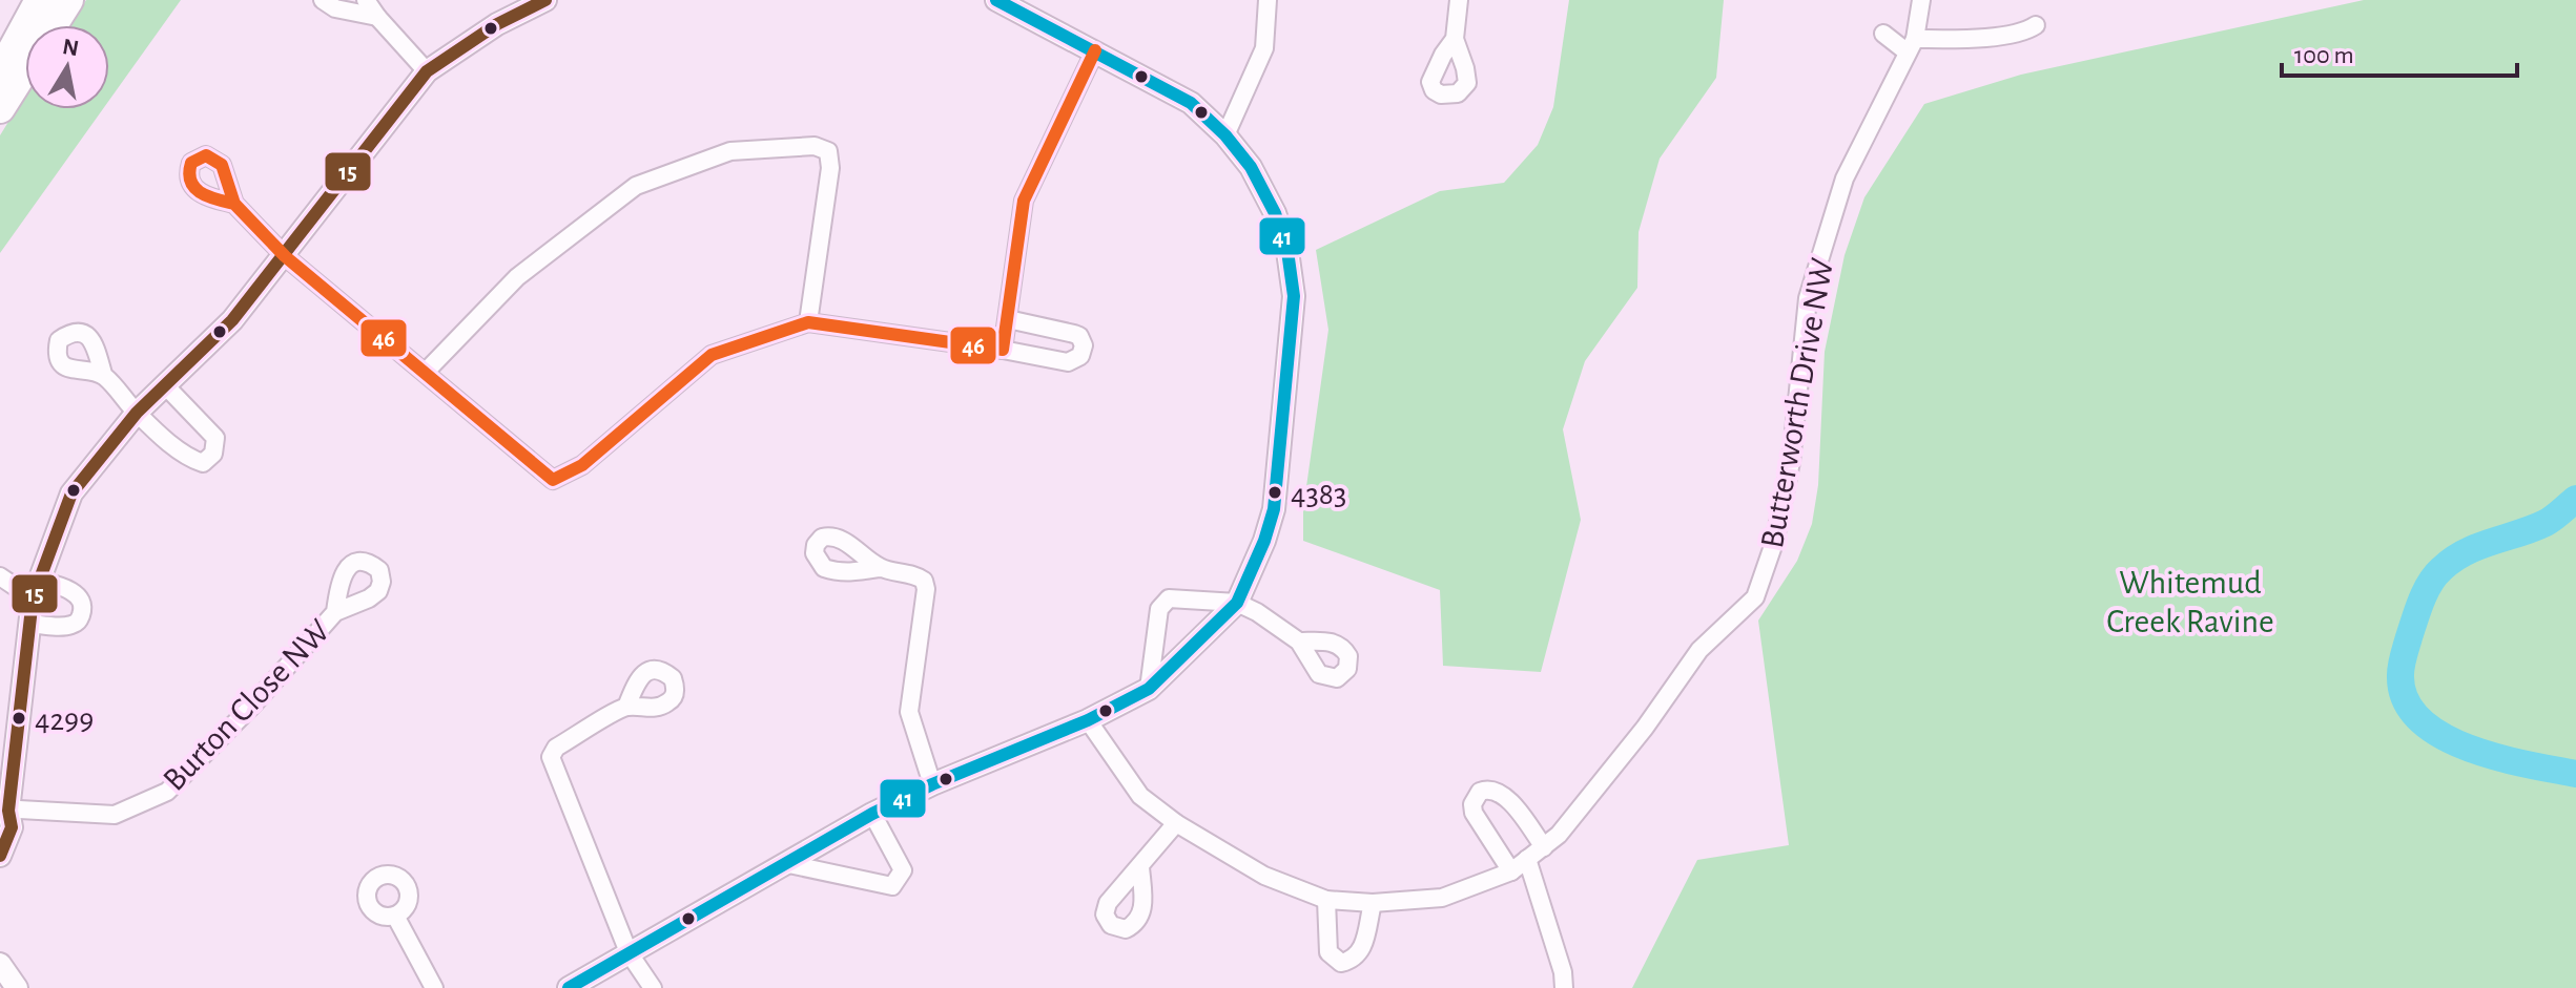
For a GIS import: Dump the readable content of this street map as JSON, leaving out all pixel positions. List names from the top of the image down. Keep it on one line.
{"streets":{"street":["Butterworth Drive NW","Burton Close NW"]},"parks":["Whitemud Creek Ravine"],"places":["4383","4299"],"lines":["transit line 41","transit line 15","transit line 46"],"scale_bar":"100 m","north":"top"}
